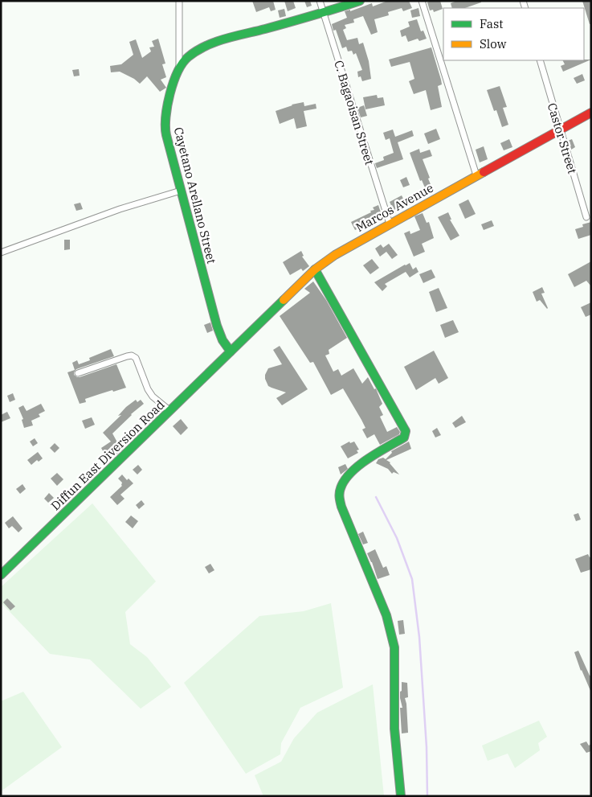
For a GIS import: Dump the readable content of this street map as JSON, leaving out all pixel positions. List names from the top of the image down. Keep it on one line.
{"streets":{"street":["C. Bagaoisan Street","Castor Street","Cayetano Arellano Street","Marcos Avenue","Diffun East Diversion Road"]},"crossings":[["C. Bagaoisan Street","Cayetano Arellano Street"],["C. Bagaoisan Street","Marcos Avenue"],["Castor Street","Marcos Avenue"],["Cayetano Arellano Street","Marcos Avenue"],["Cayetano Arellano Street","Diffun East Diversion Road"],["Marcos Avenue","Diffun East Diversion Road"]],"legend":["Fast","Slow"]}
